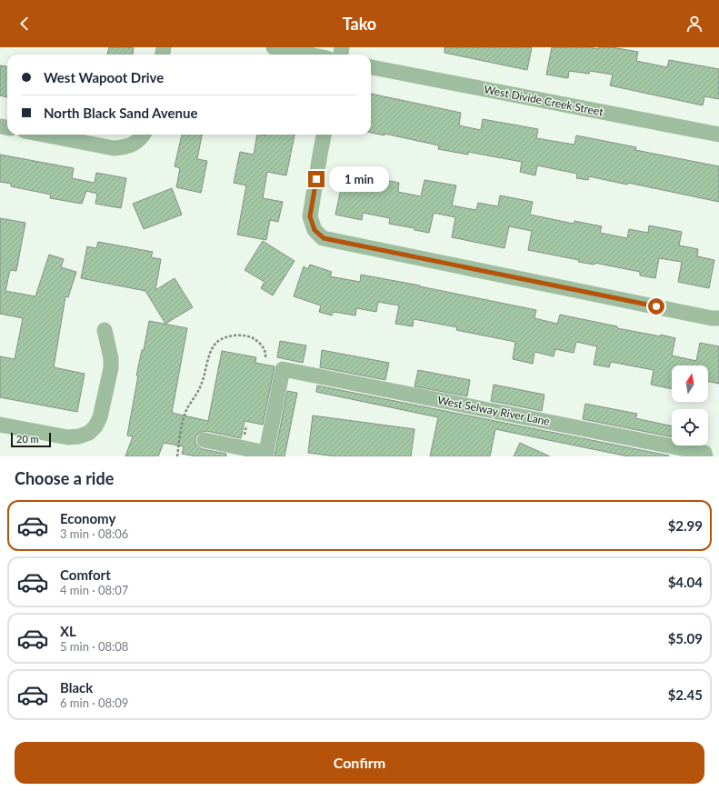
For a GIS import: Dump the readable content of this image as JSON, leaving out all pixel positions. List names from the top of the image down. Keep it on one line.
{"streets":{"street":["West Divide Creek Street","West Selway River Lane"]},"scale_bar":"20 m","north":"top","page":{"header":"Tako","banner":["West Wapoot Drive","North Black Sand Avenue"],"bubble":"1 min","scale":"20 m","heading":"Choose a ride","list":[{"name":"Economy","note":"3 min · 08:06","value":"$2.99"},{"name":"Comfort","note":"4 min · 08:07","value":"$4.04"},{"name":"XL","note":"5 min · 08:08","value":"$5.09"},{"name":"Black","note":"6 min · 08:09","value":"$2.45"}],"buttons":"Confirm"}}
